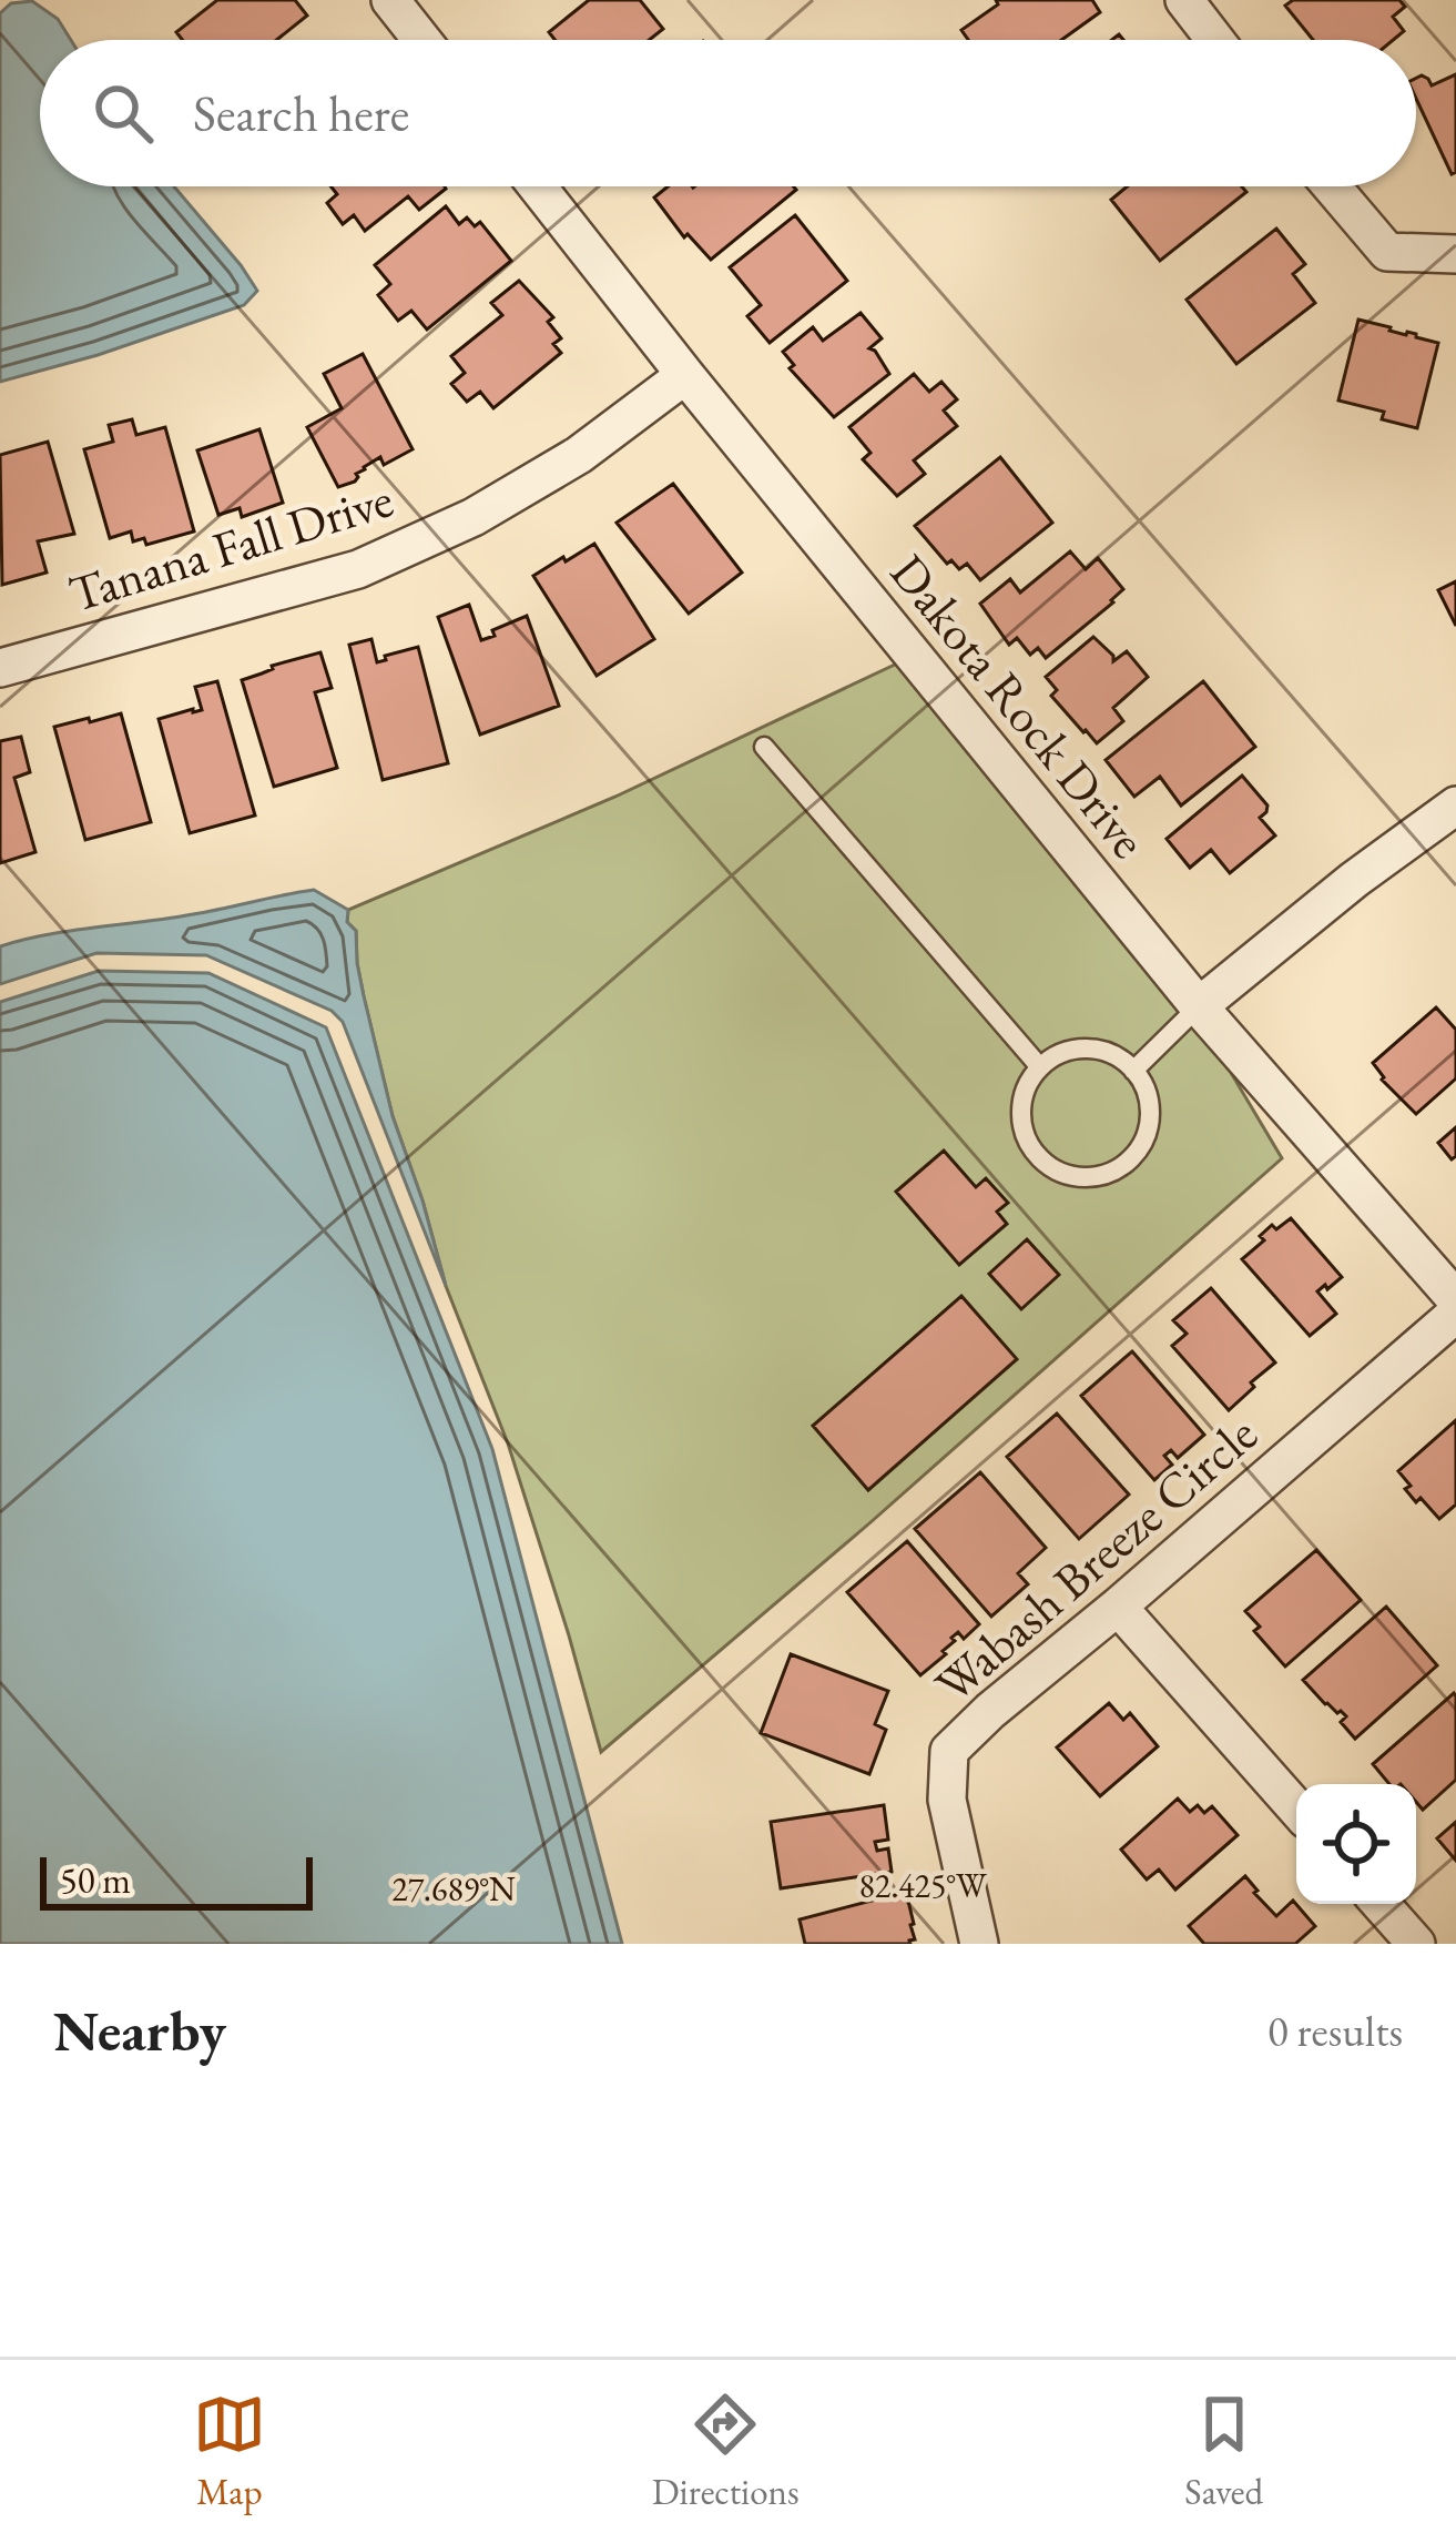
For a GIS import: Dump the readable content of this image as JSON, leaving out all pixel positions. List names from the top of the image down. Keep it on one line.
{"streets":{"street":["Tanana Fall Drive","Dakota Rock Drive","Wabash Breeze Circle"]},"crossings":[["Tanana Fall Drive","Dakota Rock Drive"]],"scale_bar":"50 m","page":{"search":"Search here","scale":"50 m","heading":["Nearby","0 results"],"nav":["Map","Directions","Saved"]},"coordinates":["82.425°W","27.689°N"]}
